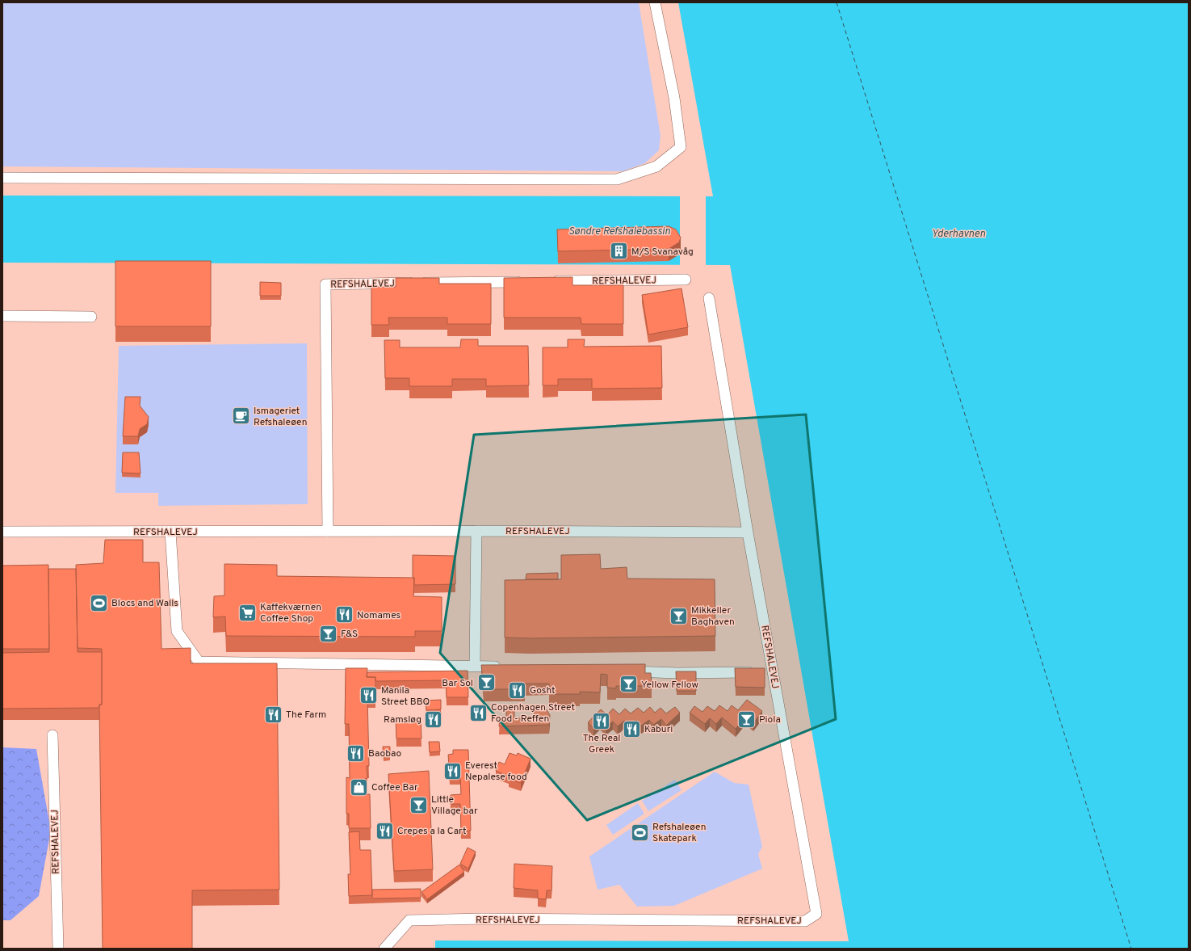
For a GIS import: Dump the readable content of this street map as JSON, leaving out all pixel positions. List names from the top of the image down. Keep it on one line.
{"streets":{"lane":["REFSHALEVEJ"]},"water":["Søndre Refshalebassin","Yderhavnen"],"places":{"building":["M/S Svanavåg"],"cafe":["Ismageriet Refshaleøen"],"sports":["Blocs and Walls","Refshaleøen Skatepark"],"supermarket":["Kaffekværnen Coffee Shop"],"restaurant":["Nomames","Gosht","Manila Street BBQ","Copenhagen Street Food - Reffen","The Farm","Ramsløg","The Real Greek","Kaburi","Baobao","Everest Nepalese food","Crepes a la Cart"],"bar":["Mikkeller Baghaven","F&S","Bar Sol","Yellow Fellow","Piola","Little Village bar"],"shop":["Coffee Bar"]}}
